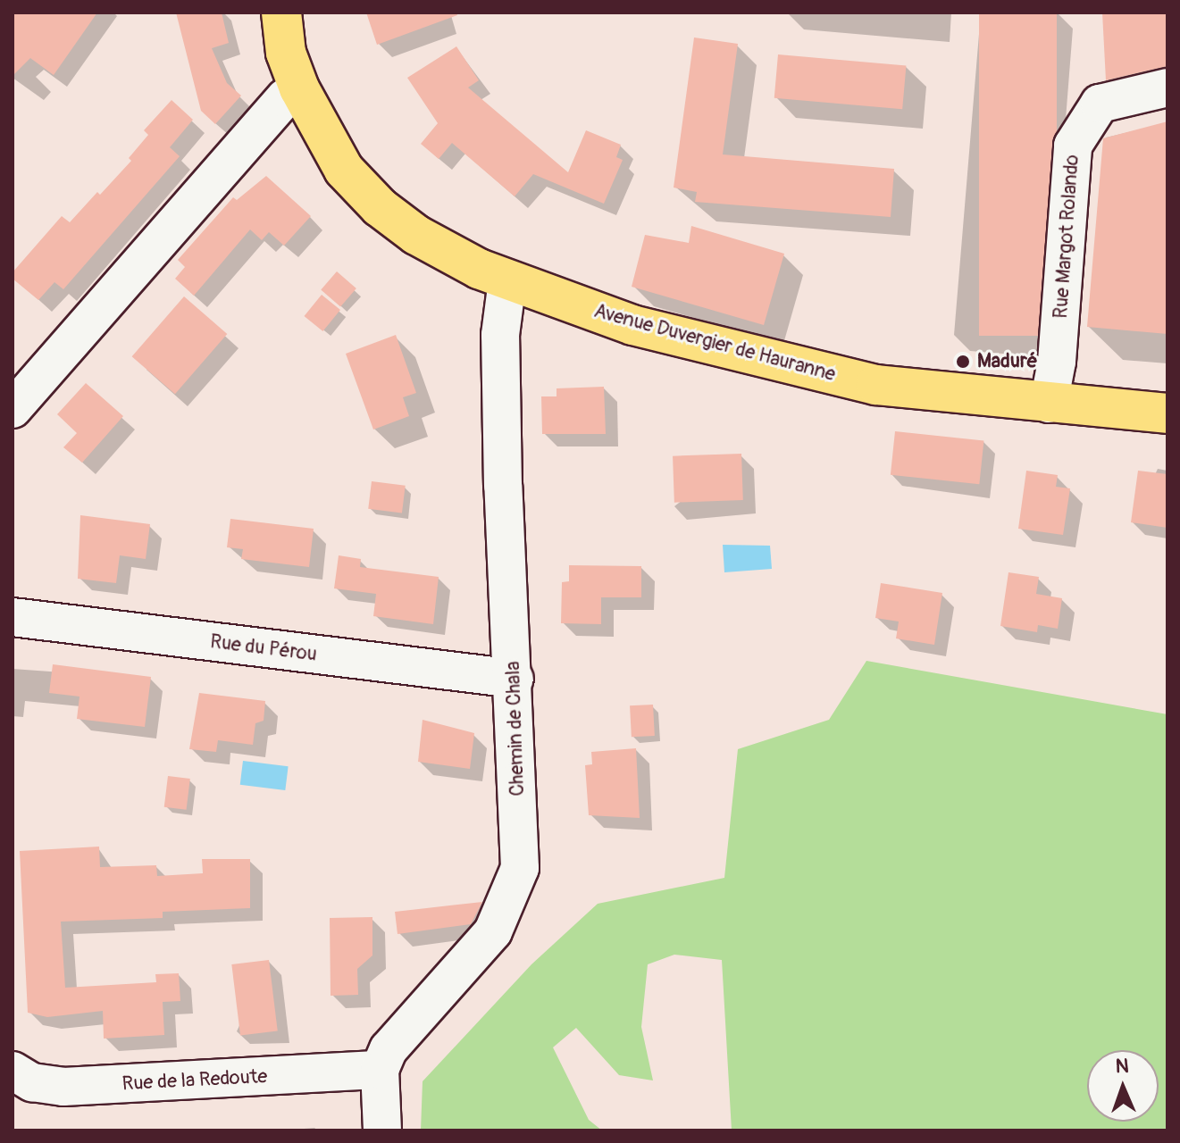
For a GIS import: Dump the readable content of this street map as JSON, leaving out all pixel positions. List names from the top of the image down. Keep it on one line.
{"streets":{"main road":["Avenue Duvergier de Hauranne"],"street":["Rue Margot Rolando","Rue du Pérou","Chemin de Chala","Rue de la Redoute"]},"crossings":[["Rue Margot Rolando","Avenue Duvergier de Hauranne"],["Avenue Duvergier de Hauranne","Chemin de Chala"],["Rue du Pérou","Chemin de Chala"],["Chemin de Chala","Rue de la Redoute"]],"places":["Maduré"],"north":"top"}
